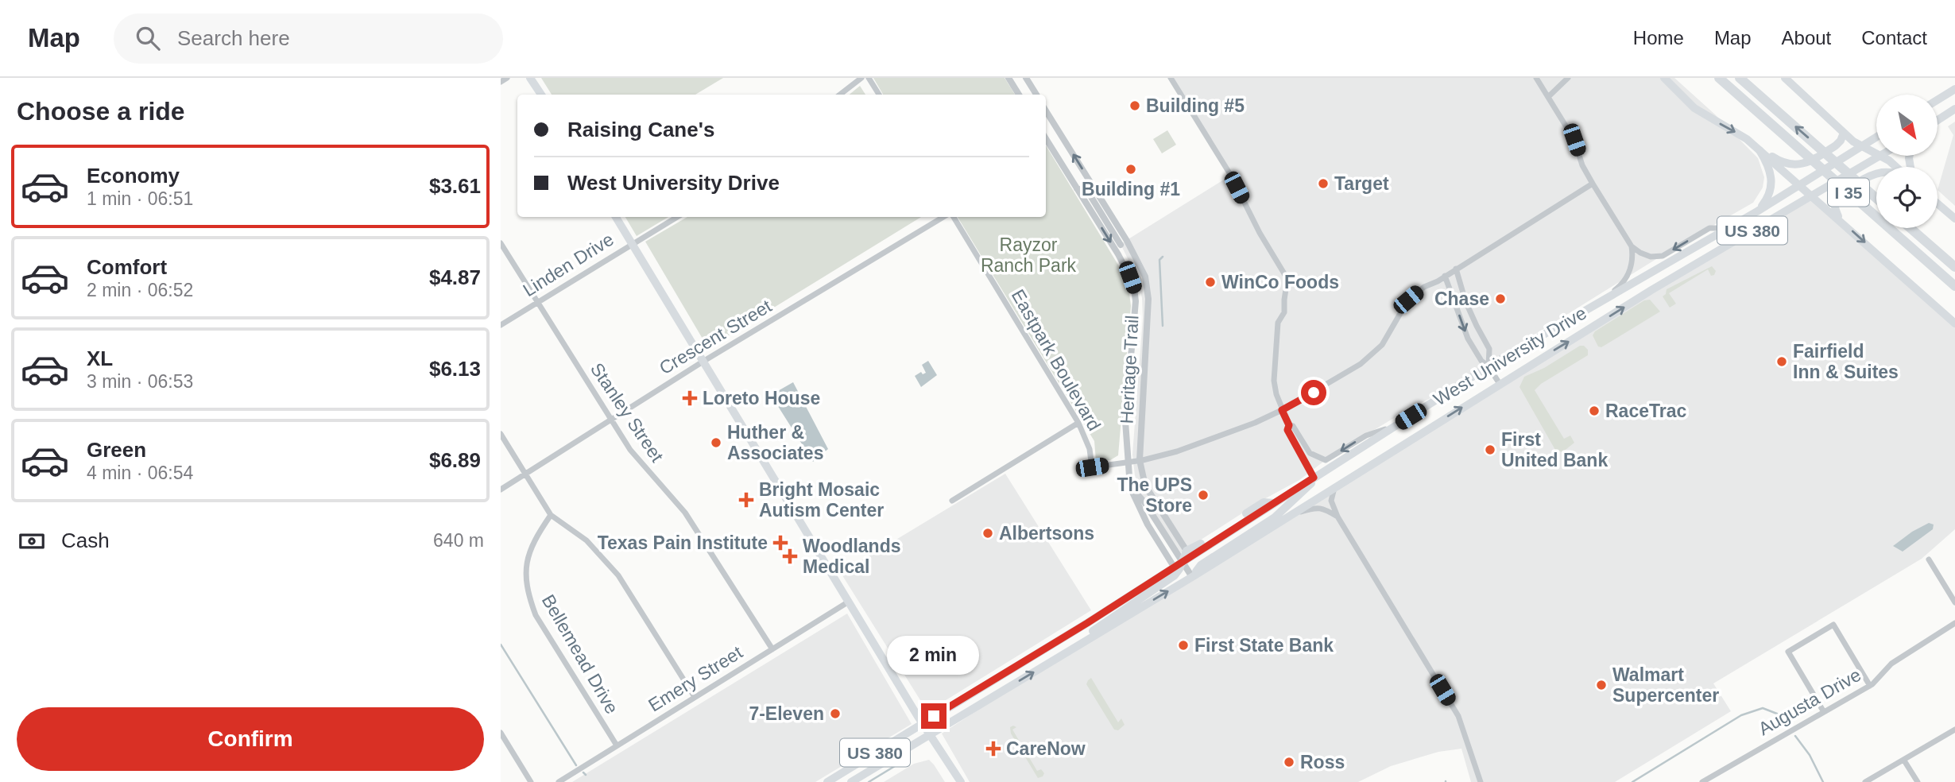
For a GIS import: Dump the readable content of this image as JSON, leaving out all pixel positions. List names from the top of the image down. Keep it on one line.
{"streets":{"highway":["I 35"],"main road":["US 380","West University Drive"],"street":["Linden Drive","Crescent Street","Eastpark Boulevard","Heritage Trail","Stanley Street","Bellemead Drive","Emery Street","Augusta Drive"]},"crossings":[["Linden Drive","Stanley Street"],["Crescent Street","Stanley Street"],["West University Drive","Heritage Trail"],["Eastpark Boulevard","Heritage Trail"],["Stanley Street","Emery Street"],["Bellemead Drive","Emery Street"]],"parks":["Rayzor Ranch Park"],"places":{"other":["Building #5","Building #1","Target","WinCo Foods","Chase","Fairfield Inn & Suites","RaceTrac","Huther & Associates","First United Bank","The UPS Store","Albertsons","First State Bank","Walmart Supercenter","7-Eleven","Ross"],"health":["Loreto House","Bright Mosaic Autism Center","Texas Pain Institute","Woodlands Medical","CareNow"]},"north":"bottom right","page":{"header":"Map","search":"Search here","nav":["Home","Map","About","Contact"],"heading":"Choose a ride","banner":["Raising Cane's","West University Drive"],"list":[{"name":"Economy","note":"1 min · 06:51","value":"$3.61"},{"name":"Comfort","note":"2 min · 06:52","value":"$4.87"},{"name":"XL","note":"3 min · 06:53","value":"$6.13"},{"name":"Green","note":"4 min · 06:54","value":"$6.89"}],"pay":["Cash","640 m"],"bubble":"2 min","buttons":"Confirm"}}
